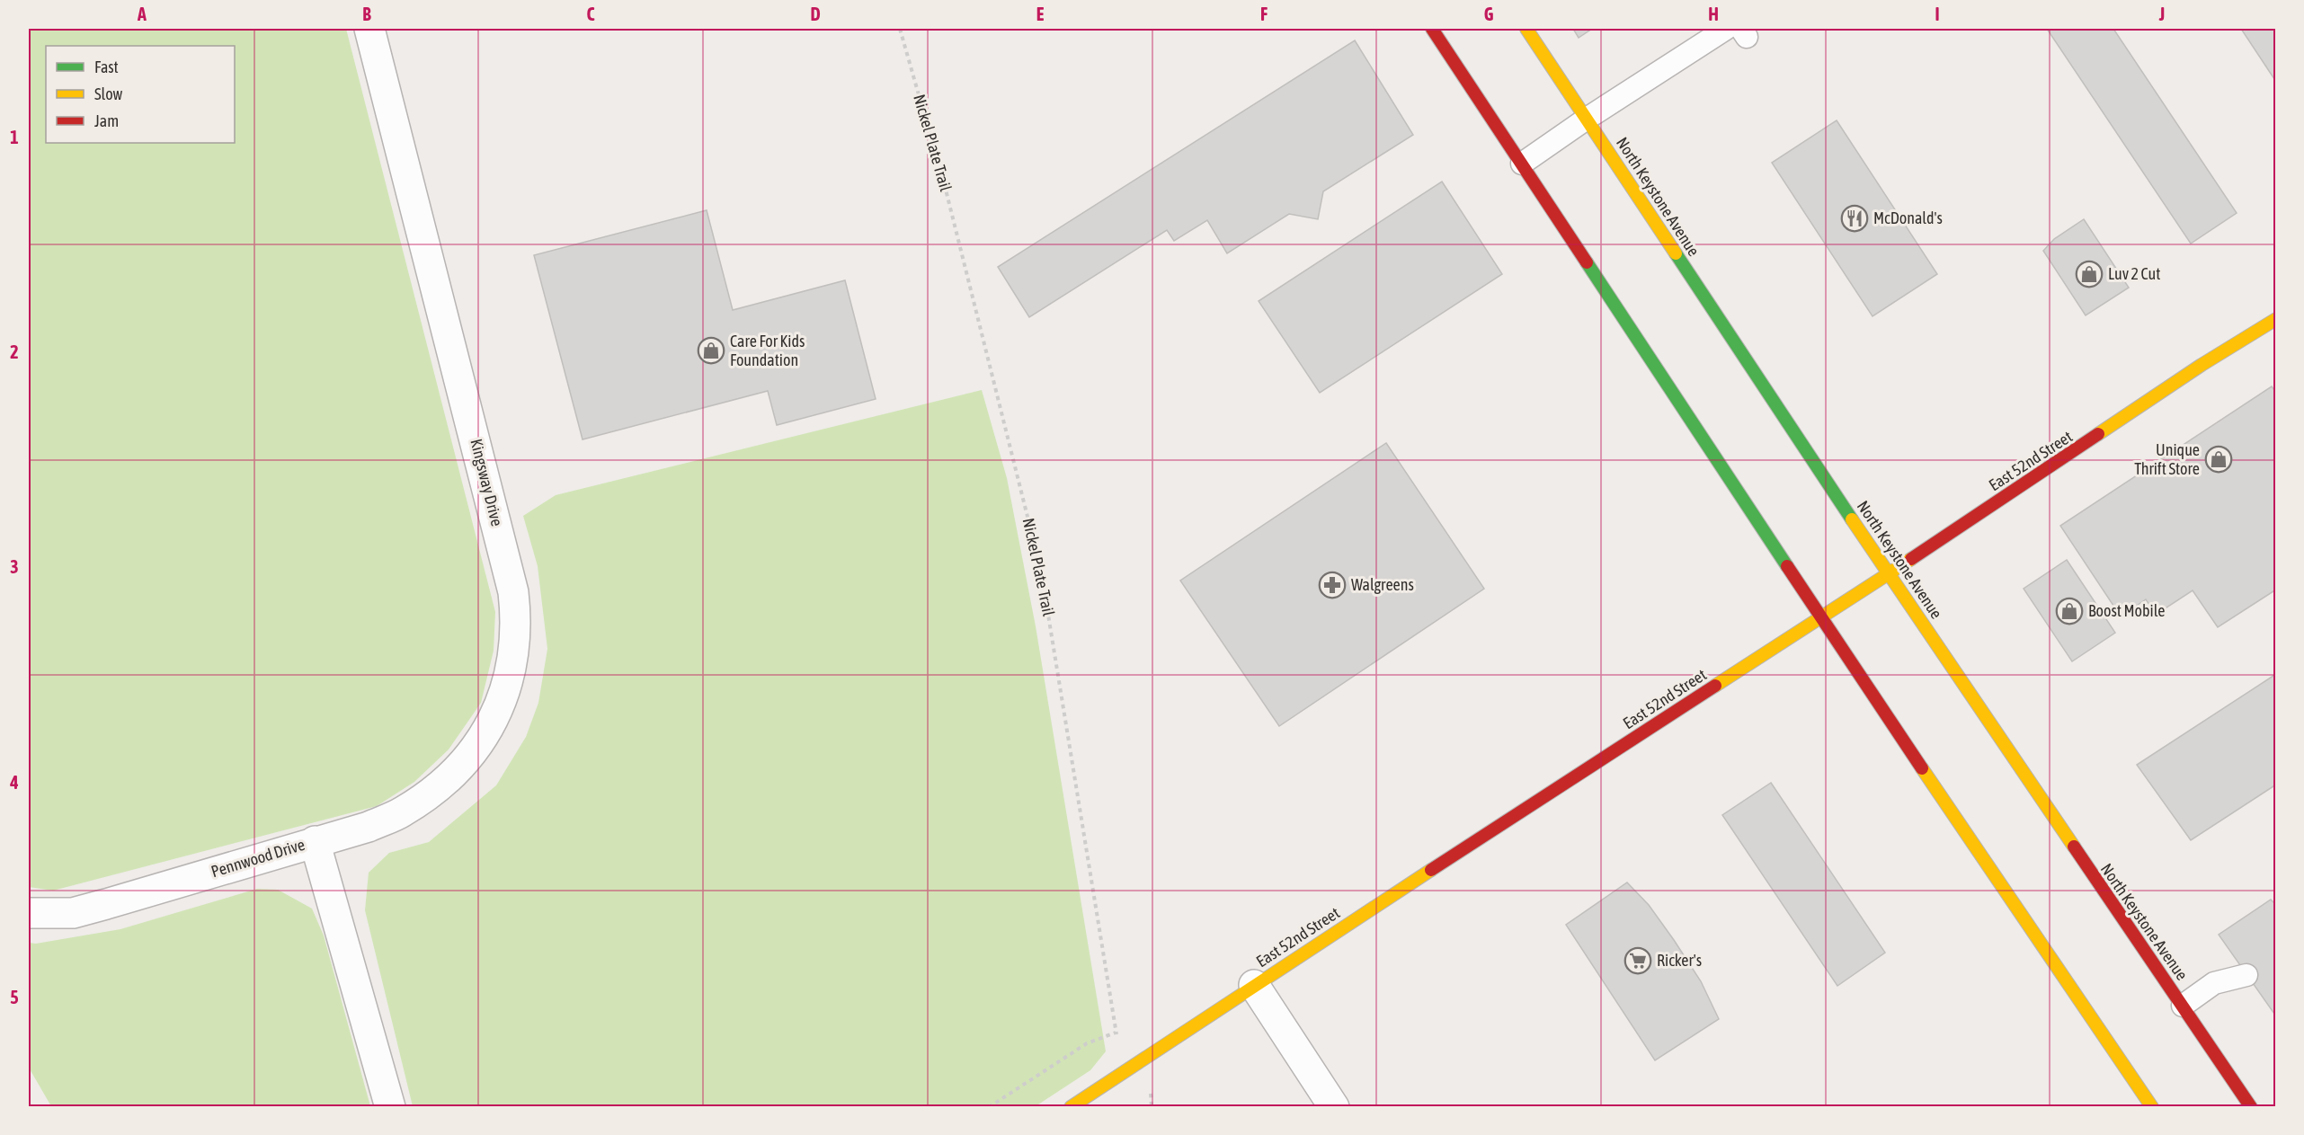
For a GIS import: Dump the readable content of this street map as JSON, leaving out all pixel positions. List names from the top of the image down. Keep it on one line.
{"streets":{"main road":["North Keystone Avenue","East 52nd Street"],"street":["Kingsway Drive","Pennwood Drive"],"path":["Nickel Plate Trail"]},"crossings":[["Nickel Plate Trail","East 52nd Street"],["North Keystone Avenue","East 52nd Street"],["Kingsway Drive","Pennwood Drive"]],"places":{"restaurant":["McDonald's"],"shop":["Luv 2 Cut","Care For Kids Foundation","Unique Thrift Store","Boost Mobile"],"pharmacy":["Walgreens"],"supermarket":["Ricker's"]},"legend":["Fast","Slow","Jam"],"grid":{"columns":["A","B","C","D","E","F","G","H","I","J"],"rows":["1","2","3","4","5"]}}
